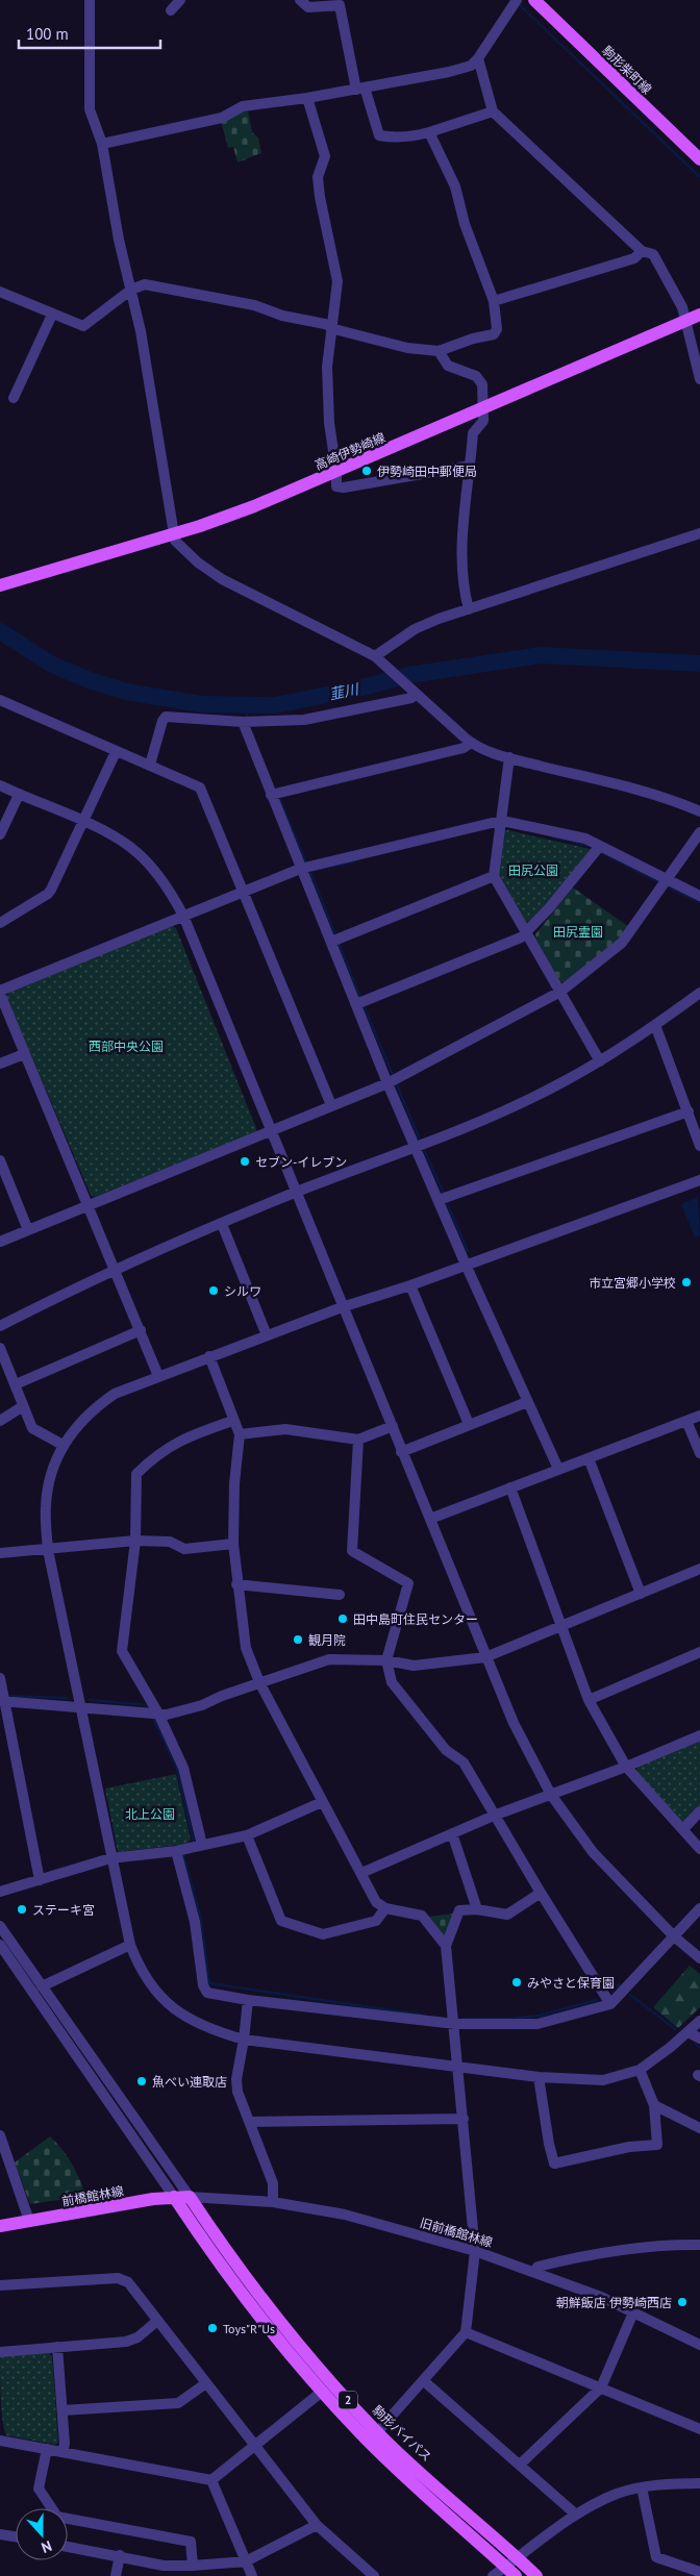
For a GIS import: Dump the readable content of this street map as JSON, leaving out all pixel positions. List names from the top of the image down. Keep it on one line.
{"streets":{"main road":["駒形柴町線","高崎伊勢崎線","前橋館林線","2","駒形バイパス"],"street":["旧前橋館林線"]},"crossings":[["前橋館林線","旧前橋館林線"],["前橋館林線","2"],["前橋館林線","駒形バイパス"],["旧前橋館林線","駒形バイパス"]],"water":["韮川"],"parks":["田尻公園","田尻霊園","西部中央公園","北上公園"],"places":["伊勢崎田中郵便局","セブン-イレブン","市立宮郷小学校","シルワ","田中島町住民センター","観月院","ステーキ宮","みやさと保育園","魚べい連取店","朝鮮飯店 伊勢崎西店","Toys\"R\"Us"],"scale_bar":"100 m","north":"bottom"}
